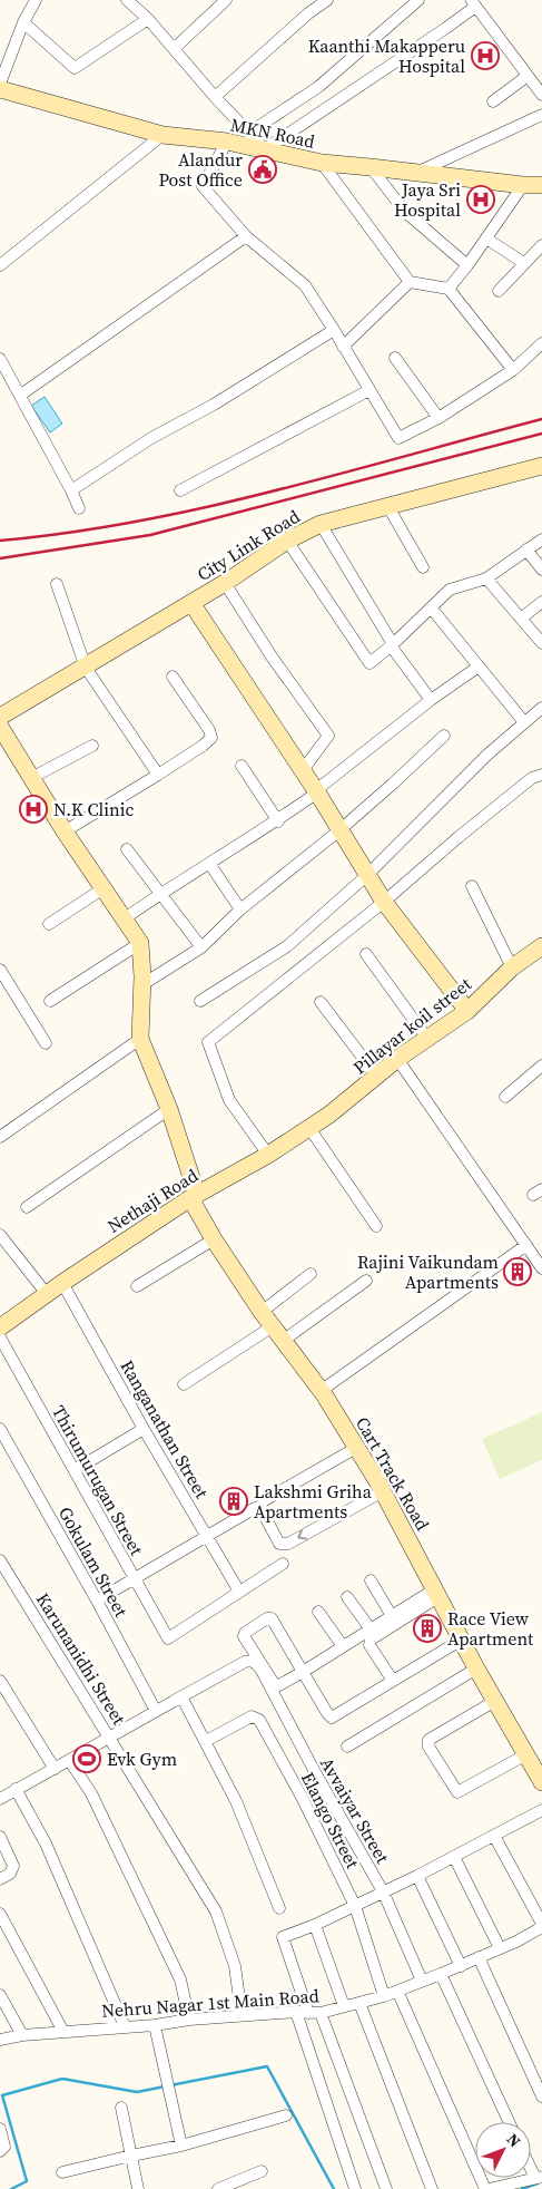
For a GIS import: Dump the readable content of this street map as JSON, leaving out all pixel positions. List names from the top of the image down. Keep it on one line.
{"streets":{"street":["MKN Road","City Link Road","Pillayar koil street","Nethaji Road","Ranganathan Street","Cart Track Road","Thirumurugan Street","Gokulam Street","Karunanidhi Street","Avvaiyar Street","Elango Street","Nehru Nagar 1st Main Road"]},"crossings":[["Pillayar koil street","Nethaji Road"],["Nethaji Road","Ranganathan Street"],["Nethaji Road","Cart Track Road"],["Ranganathan Street","Thirumurugan Street"],["Karunanidhi Street","Nehru Nagar 1st Main Road"],["Avvaiyar Street","Nehru Nagar 1st Main Road"],["Elango Street","Nehru Nagar 1st Main Road"]],"places":{"hospital":["Kaanthi Makapperu Hospital","Jaya Sri Hospital","N.K Clinic"],"public building":["Alandur Post Office"],"building":["Rajini Vaikundam Apartments","Lakshmi Griha Apartments","Race View Apartment"],"sports":["Evk Gym"]},"north":"top right"}
